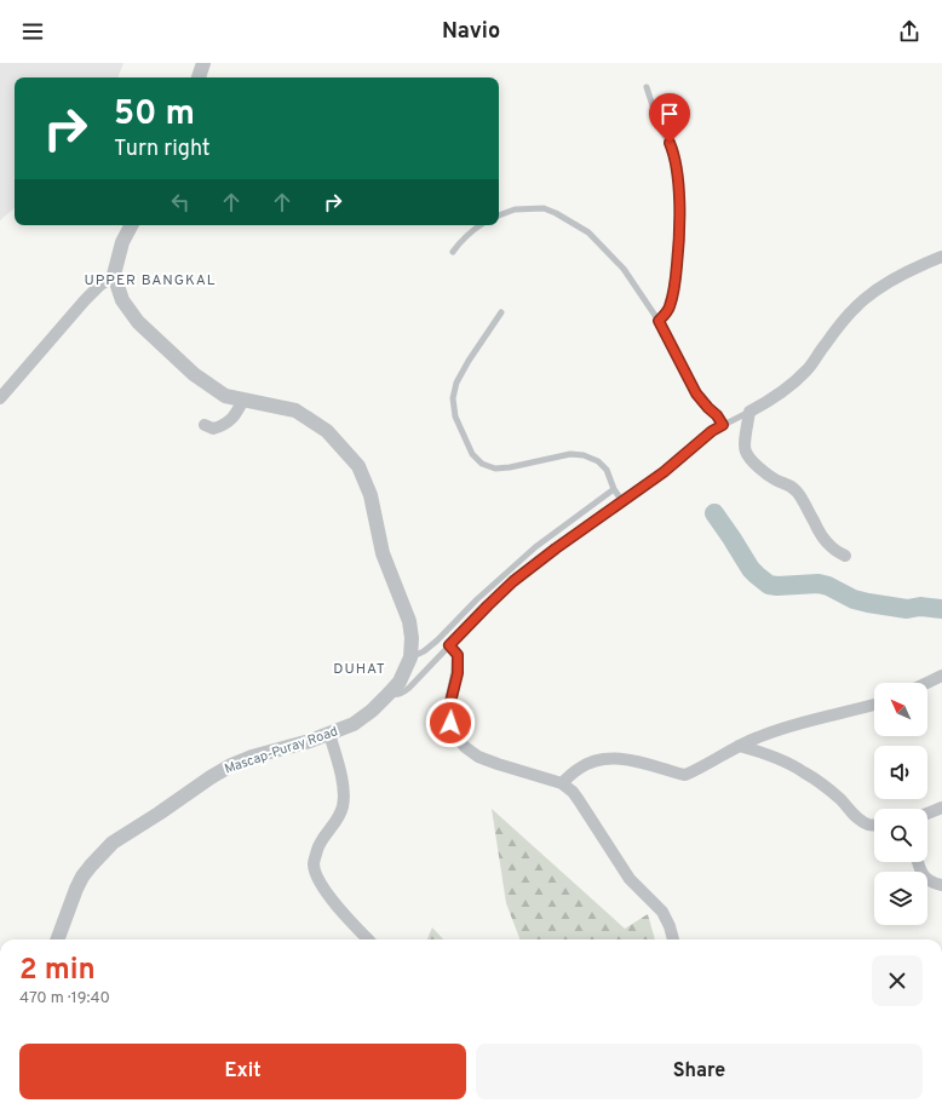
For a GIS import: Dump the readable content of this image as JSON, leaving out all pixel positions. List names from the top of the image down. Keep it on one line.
{"streets":{"street":["Mascap-Puray Road"]},"districts":["UPPER BANGKAL","DUHAT"],"north":"top left","page":{"header":"Navio","turn":["50 m","Turn right"],"heading":["2 min","470 m · 19:40"],"buttons":["Exit","Share"]}}
